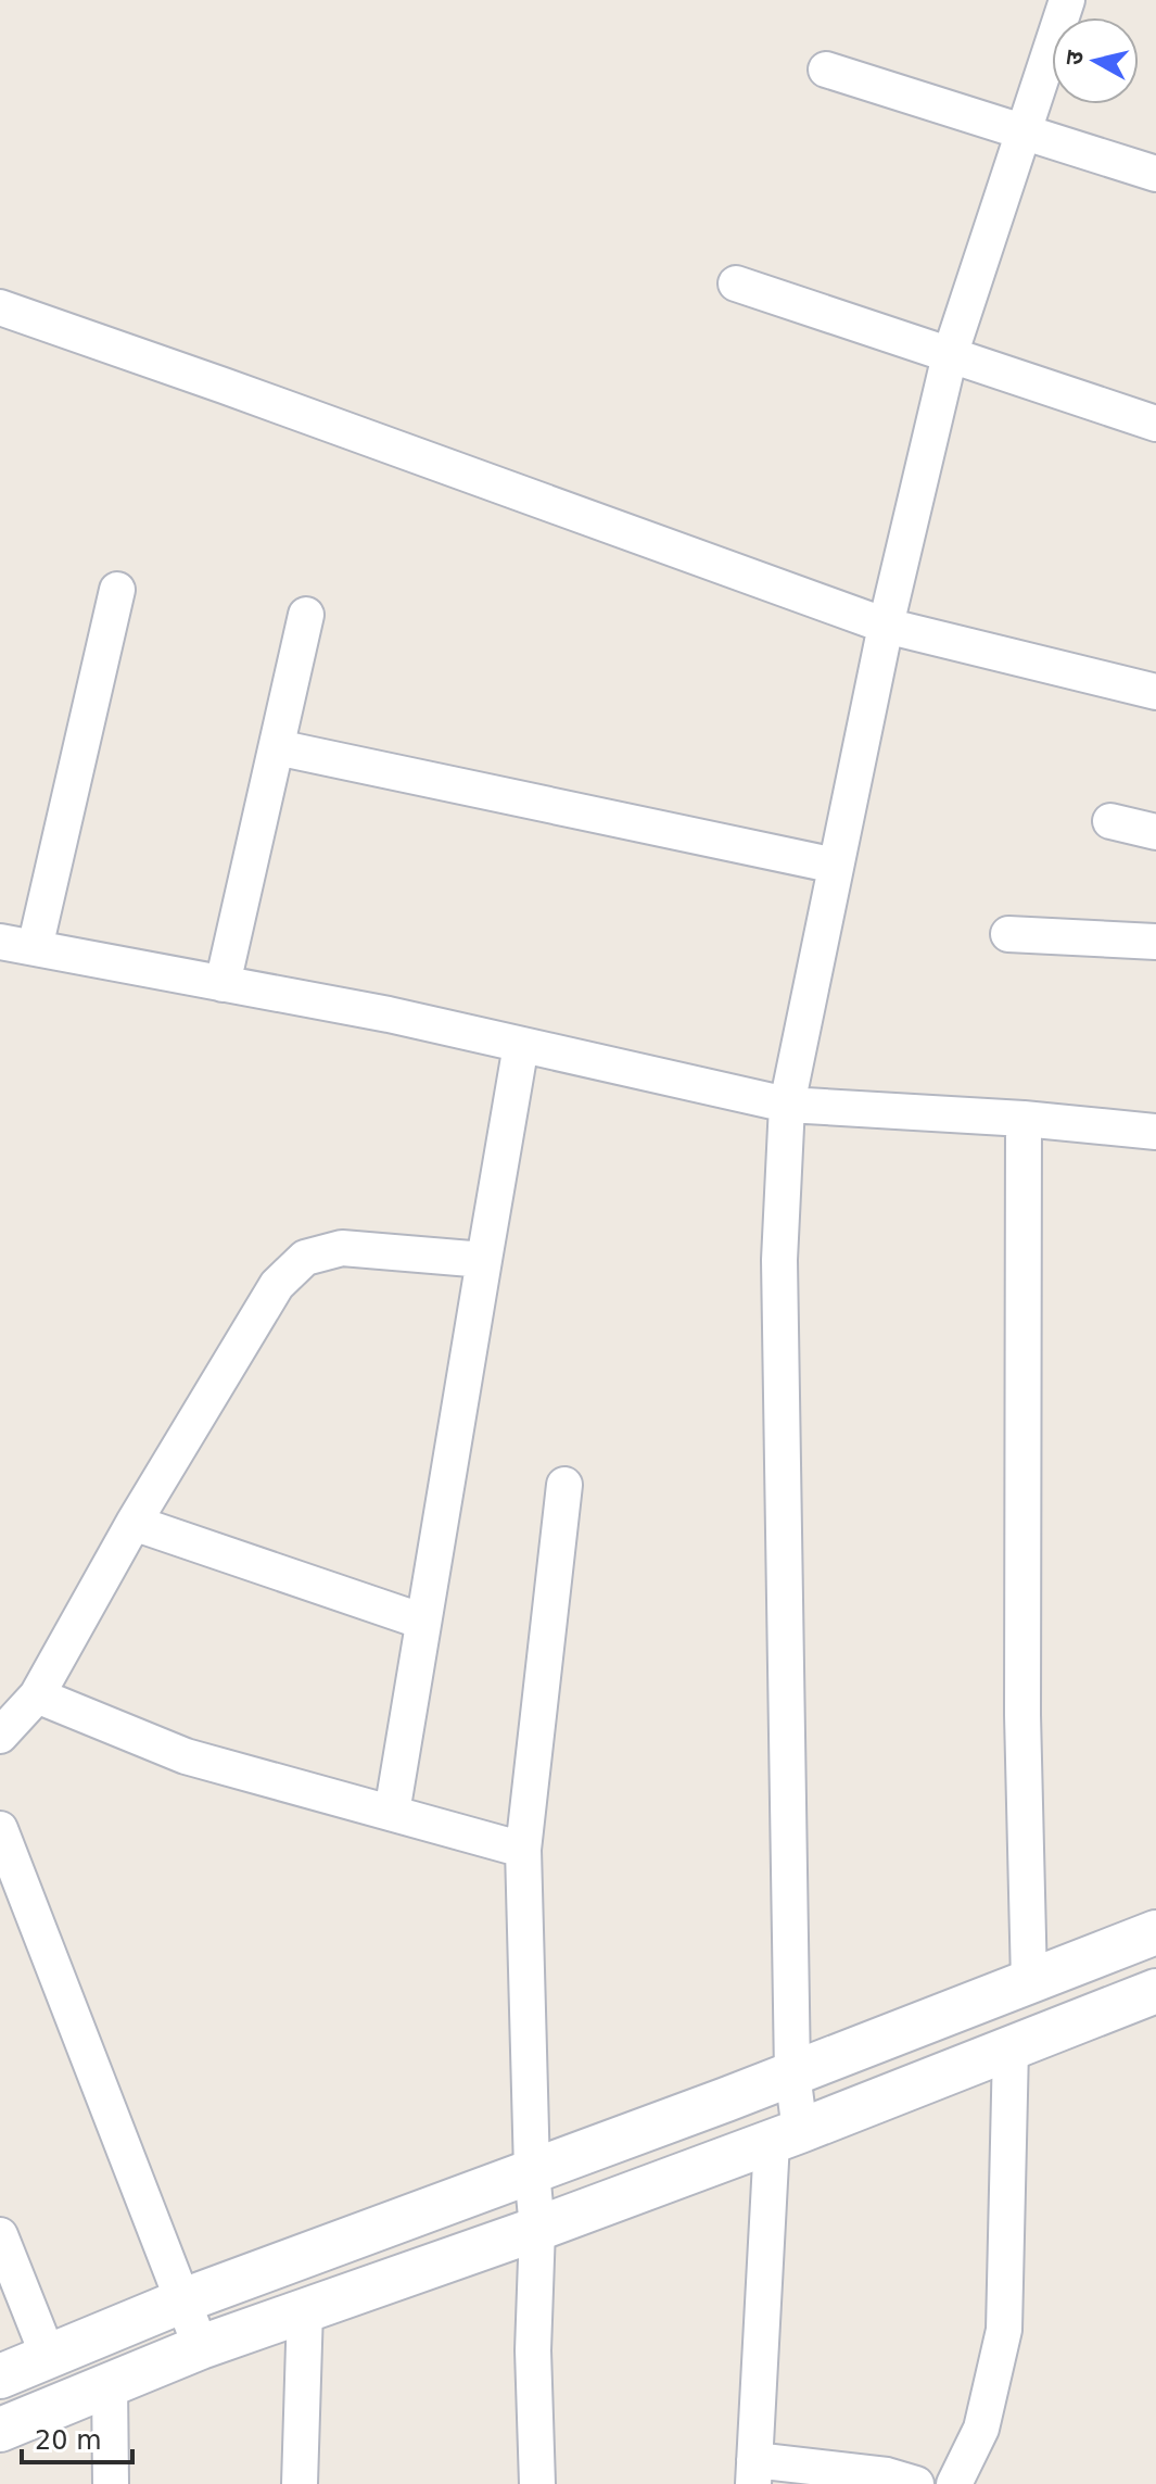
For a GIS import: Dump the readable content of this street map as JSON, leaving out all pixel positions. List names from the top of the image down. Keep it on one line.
{"scale_bar":"20 m","north":"left"}
